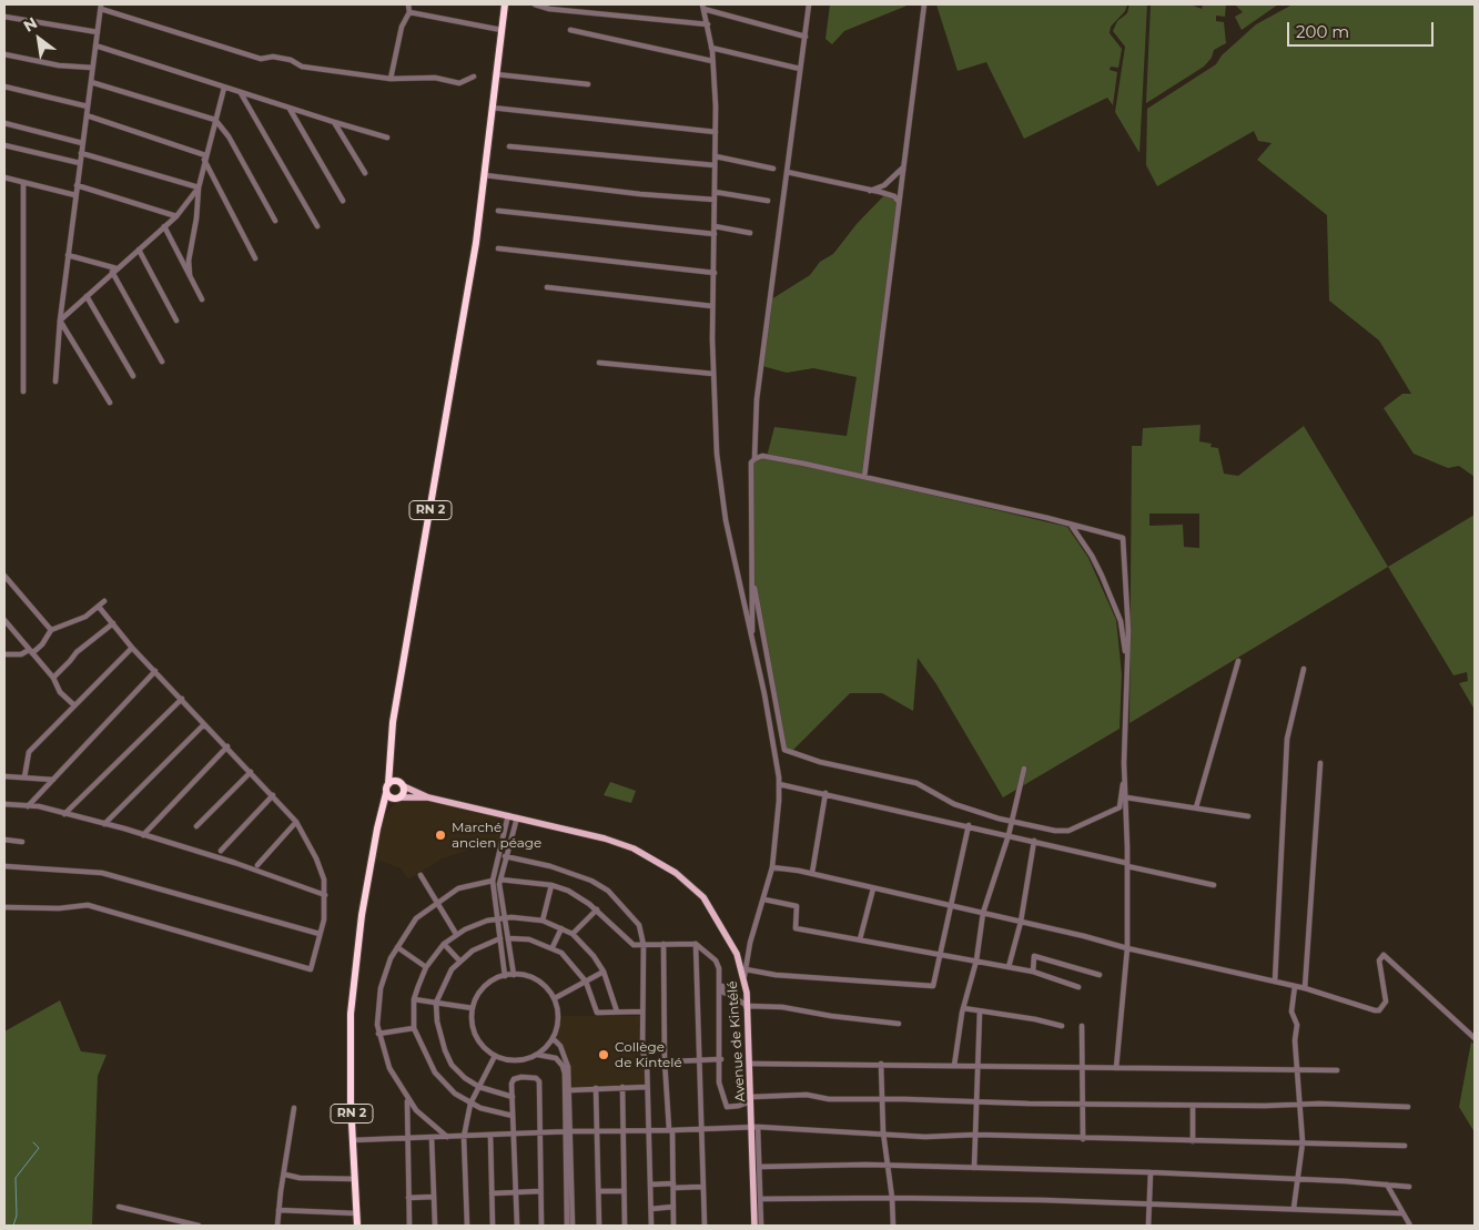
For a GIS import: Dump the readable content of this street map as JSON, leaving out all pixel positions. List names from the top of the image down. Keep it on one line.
{"streets":{"highway":["RN 2"],"main road":["Avenue de Kintélé"]},"places":["Marché ancien péage","Collège de Kintelé"],"scale_bar":"200 m","north":"top left"}
